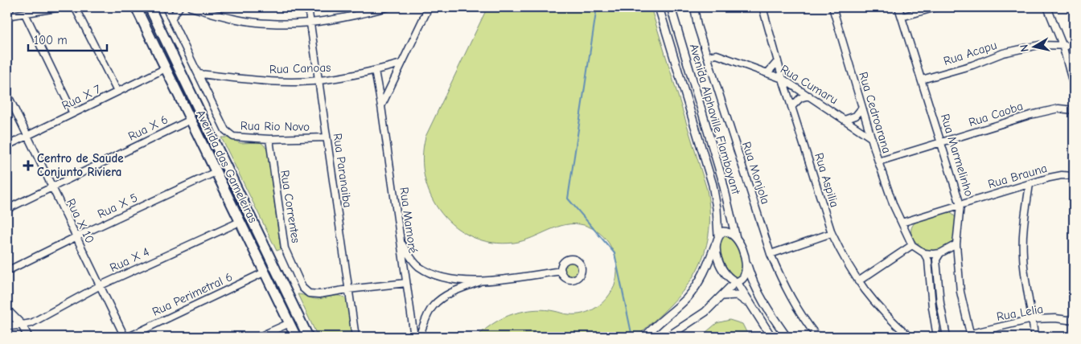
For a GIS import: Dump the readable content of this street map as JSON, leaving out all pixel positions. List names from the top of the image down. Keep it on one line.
{"streets":{"main road":["Avenida das Gameleiras"],"street":["Rua Acapu","Rua Canoas","Rua Cumaru","Rua X 7","Rua Cedroarana","Rua Caoba","Avenida Alphaville Flamboyant","Rua Rio Novo","Rua X 6","Rua Marmelinho","Rua Paranaiba","Rua Monjola","Rua Brauna","Rua Aspilia","Rua X 5","Rua Correntes","Rua Mamoré","Rua X 10","Rua X 4","Rua Perimetral 6","Rua Lelia"]},"crossings":[["Rua Acapu","Rua Marmelinho"],["Rua Canoas","Rua Rio Novo"],["Rua Canoas","Rua Paranaiba"],["Rua Canoas","Rua Mamoré"],["Rua Cumaru","Rua Cedroarana"],["Rua Cumaru","Rua Monjola"],["Rua Cumaru","Rua Aspilia"],["Rua X 7","Avenida das Gameleiras"],["Rua X 7","Rua X 10"],["Rua Cedroarana","Rua Caoba"],["Rua Cedroarana","Rua Brauna"],["Rua Caoba","Rua Marmelinho"],["Rua Rio Novo","Rua Paranaiba"],["Rua Rio Novo","Rua Correntes"],["Rua X 6","Avenida das Gameleiras"],["Rua X 6","Rua X 10"],["Rua Marmelinho","Rua Brauna"],["Rua Marmelinho","Rua Lelia"],["Avenida das Gameleiras","Rua X 5"],["Avenida das Gameleiras","Rua X 4"],["Avenida das Gameleiras","Rua Perimetral 6"],["Rua Paranaiba","Rua Correntes"],["Rua X 5","Rua X 10"],["Rua Correntes","Rua Mamoré"],["Rua X 10","Rua X 4"],["Rua X 10","Rua Perimetral 6"]],"places":{"health":["Centro de Saude Conjunto Riviera"]},"scale_bar":"100 m","north":"left"}
